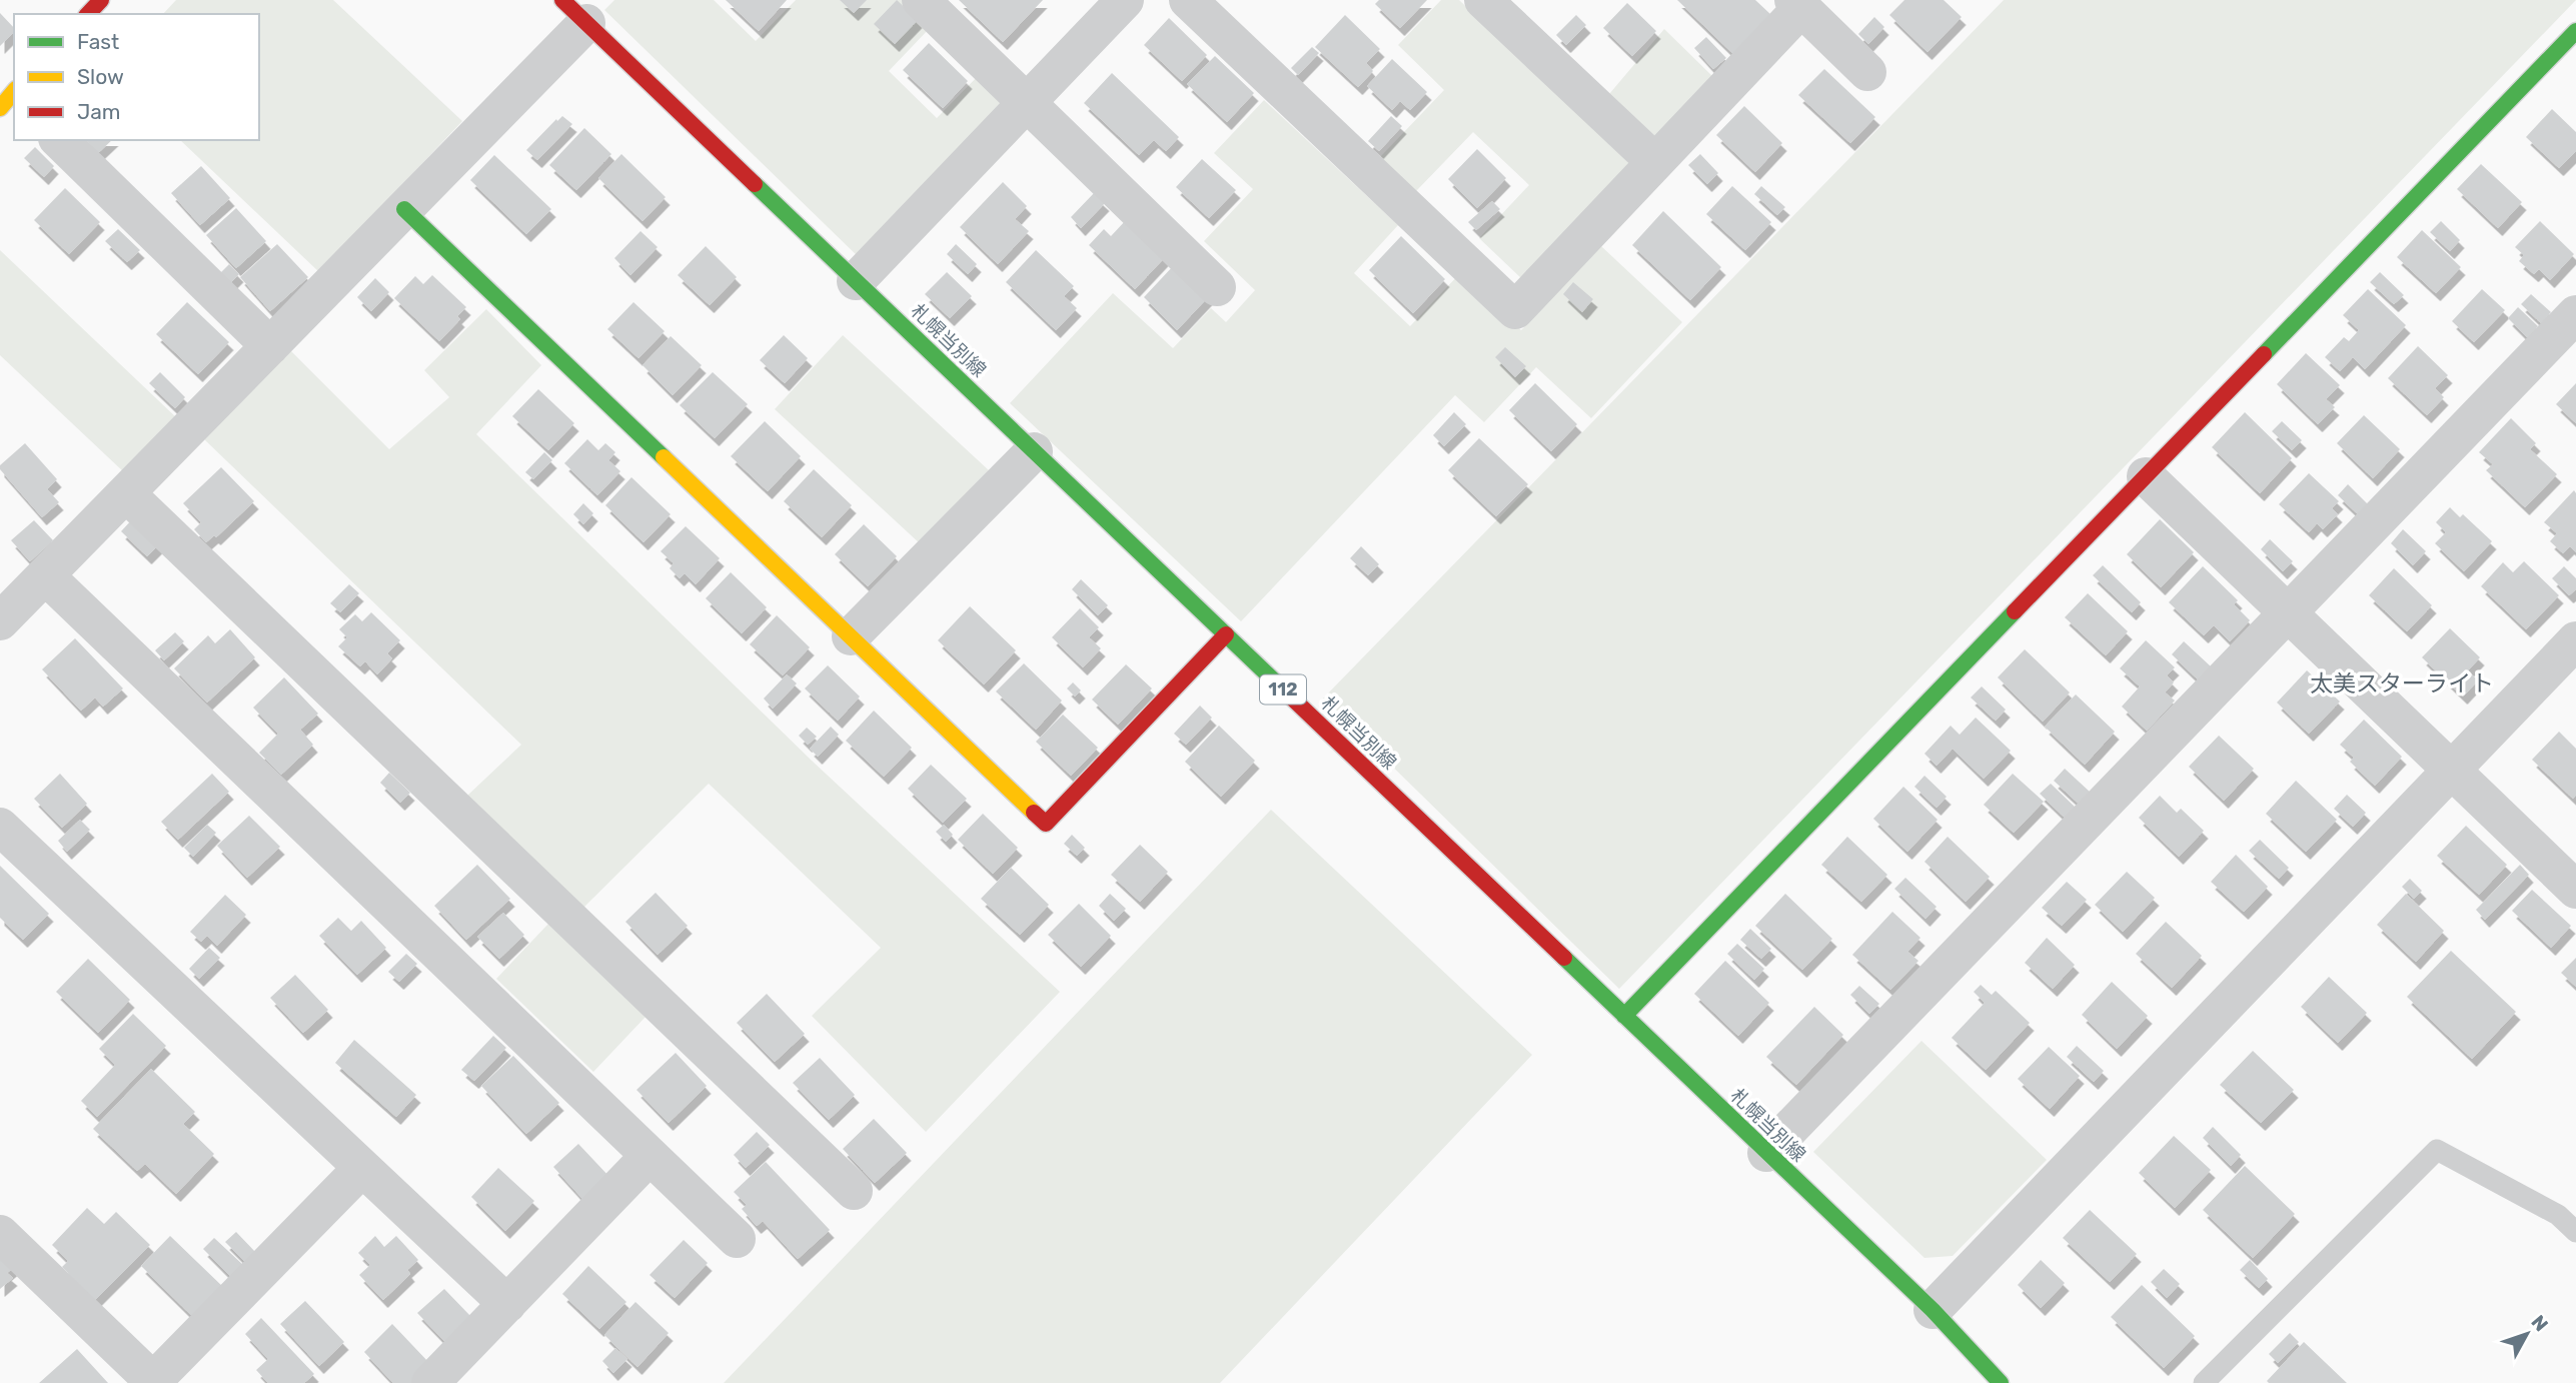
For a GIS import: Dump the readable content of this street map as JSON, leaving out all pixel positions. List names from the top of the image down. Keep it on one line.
{"streets":{"street":["札幌当別線","112"]},"districts":["太美スターライト"],"legend":["Fast","Slow","Jam"],"north":"top right"}
